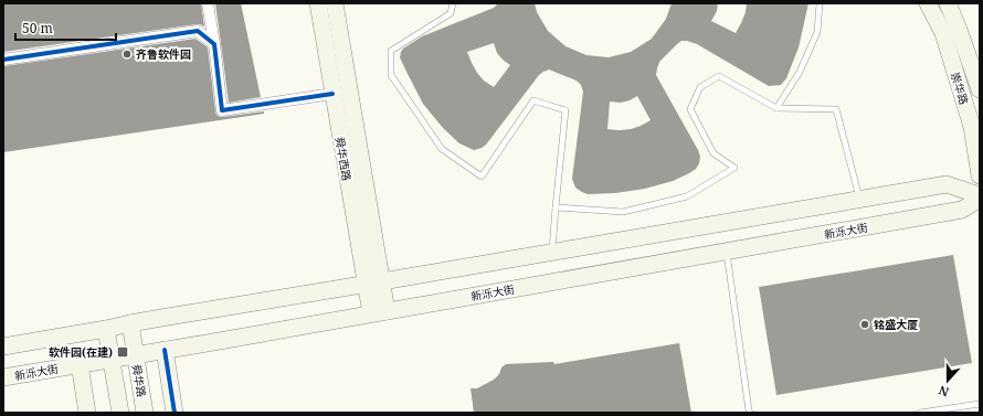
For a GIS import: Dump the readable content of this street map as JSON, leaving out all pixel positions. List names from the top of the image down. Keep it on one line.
{"streets":{"main road":["崇华路","舜华西路","新泺大街","舜华路"]},"crossings":[["舜华西路","新泺大街"],["新泺大街","舜华路"]],"places":{"other":["齐鲁软件园","铭盛大厦"],"transit":["软件园(在建)"]},"scale_bar":"50 m","north":"bottom"}
